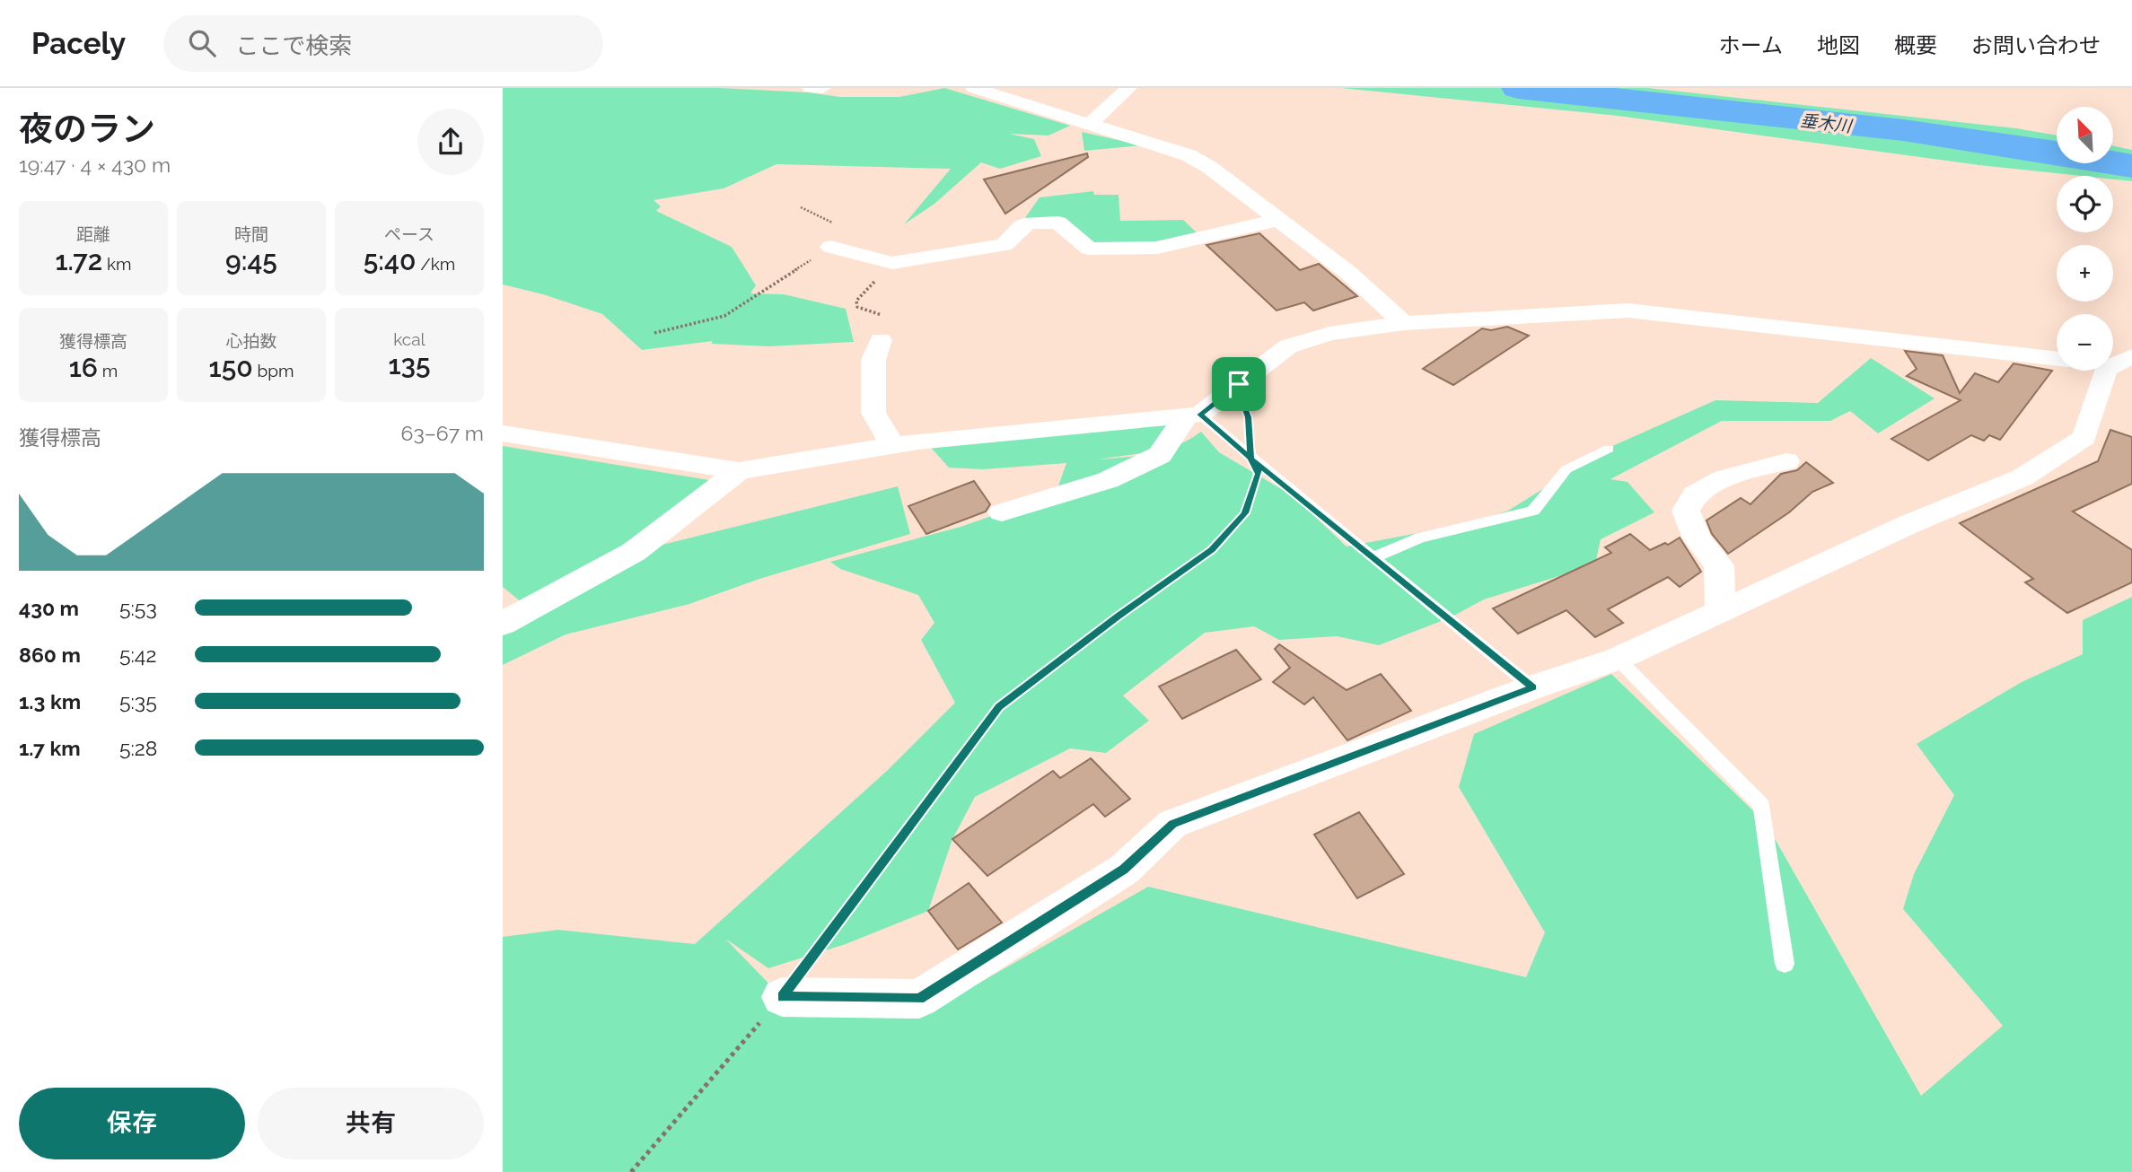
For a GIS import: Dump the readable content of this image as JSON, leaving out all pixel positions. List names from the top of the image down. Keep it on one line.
{"water":["垂木川"],"north":"top left","page":{"header":"Pacely","search":"ここで検索","nav":["ホーム","地図","概要","お問い合わせ"],"heading":["夜のラン","19:47 · 4 × 430 m"],"map_buttons":["+","−"],"stats":[["距離","1.72 km"],["時間","9:45"],["ペース","5:40 /km"],["獲得標高","16 m"],["心拍数","150 bpm"],["kcal","135"]],"chart":["獲得標高","63–67 m"],"list":[{"name":"430 m","note":"5:53"},{"name":"860 m","note":"5:42"},{"name":"1.3 km","note":"5:35"},{"name":"1.7 km","note":"5:28"}],"buttons":["保存","共有"]}}
